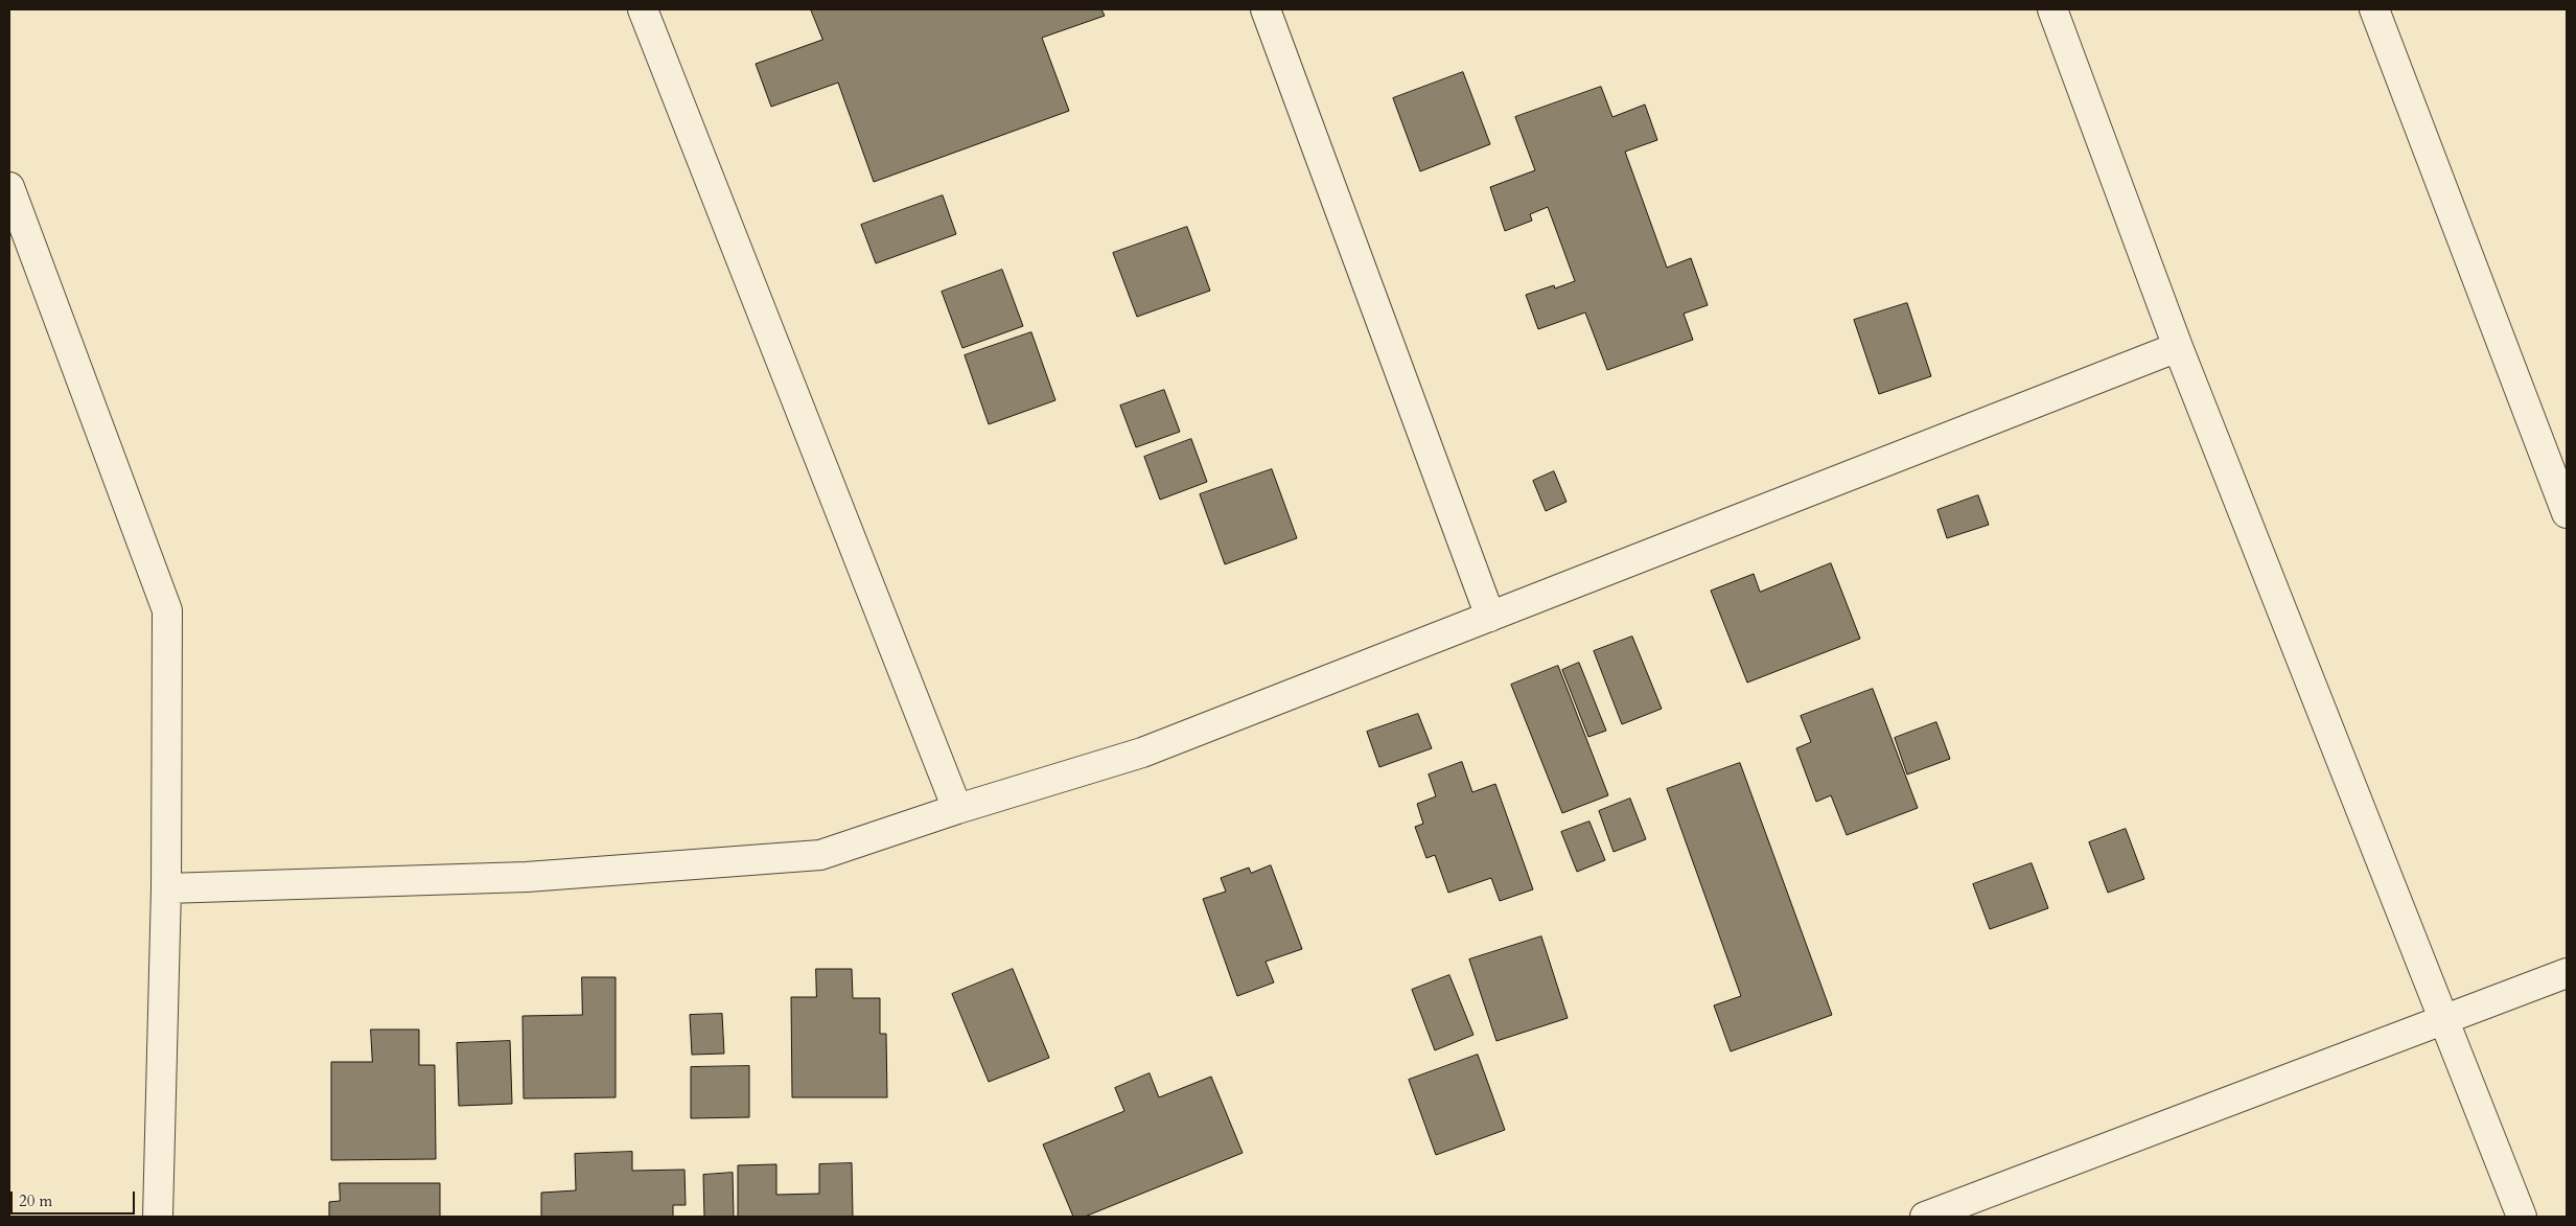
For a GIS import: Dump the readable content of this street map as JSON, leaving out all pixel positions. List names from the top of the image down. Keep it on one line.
{"scale_bar":"20 m"}
